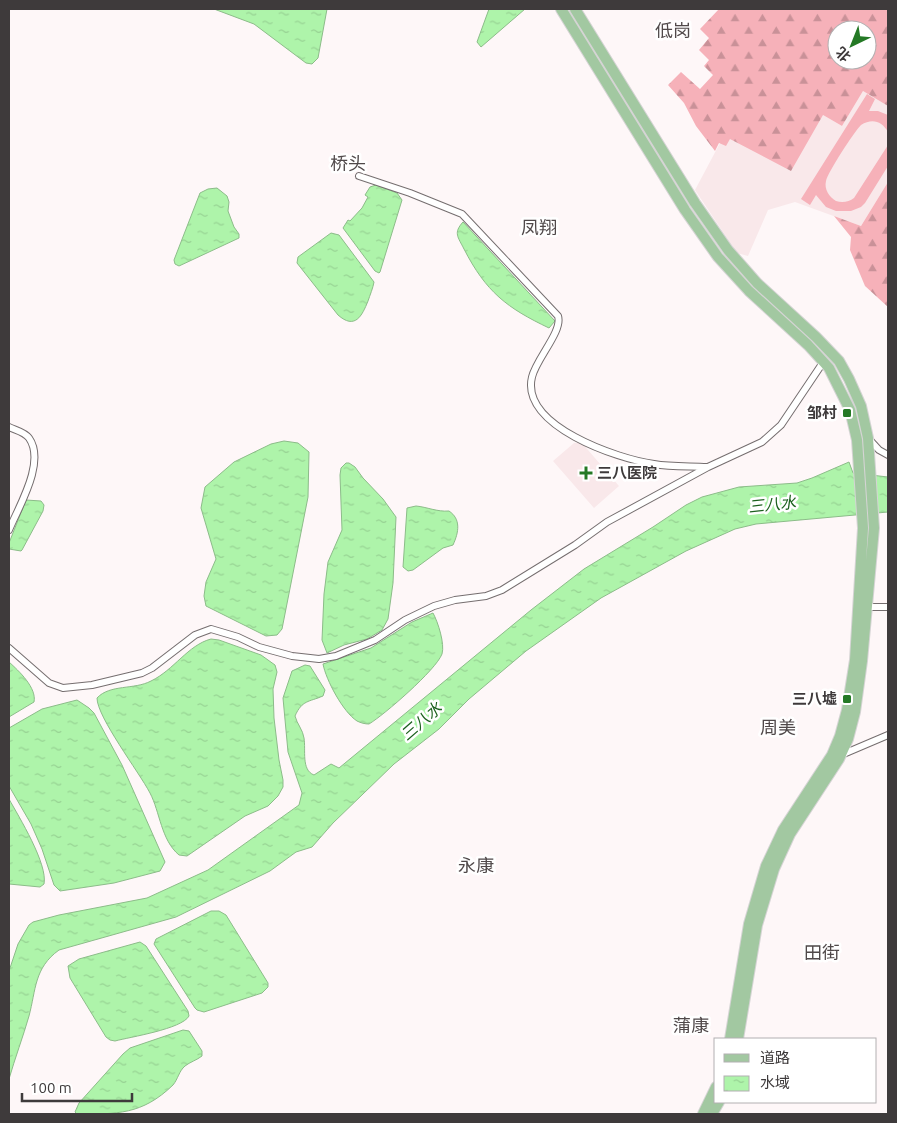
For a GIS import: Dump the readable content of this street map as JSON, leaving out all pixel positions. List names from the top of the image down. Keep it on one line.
{"districts":["低岗","桥头","凤翔","周美","永康","田街","蒲康"],"water":["三八水"],"places":{"transit":["邹村","三八墟"],"health":["三八医院"]},"legend":["道路","水域"],"scale_bar":"100 m","north":"bottom left"}
